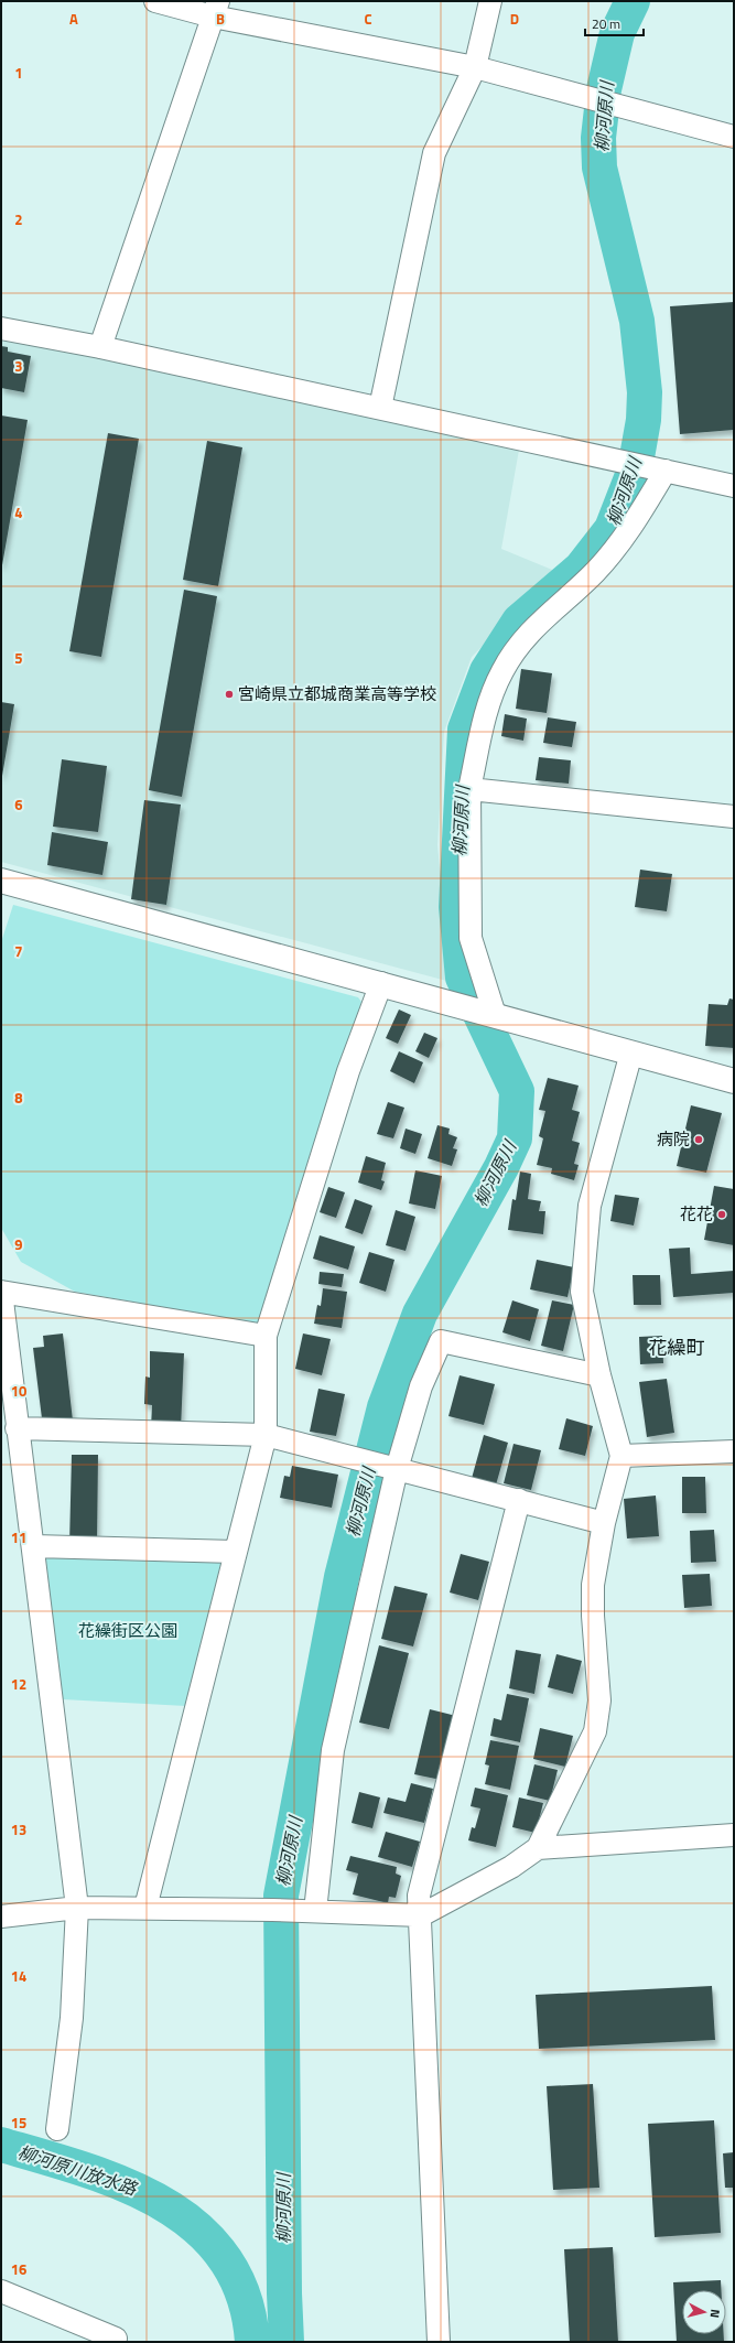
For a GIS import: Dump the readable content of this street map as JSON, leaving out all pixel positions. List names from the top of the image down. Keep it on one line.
{"districts":["花繰町"],"water":["柳河原川","柳河原川放水路"],"parks":["花繰街区公園"],"places":["宮崎県立都城商業高等学校","病院","花花"],"scale_bar":"20 m","north":"right","grid":{"columns":["A","B","C","D"],"rows":["1","2","3","4","5","6","7","8","9","10","11","12","13","14","15","16"]}}
